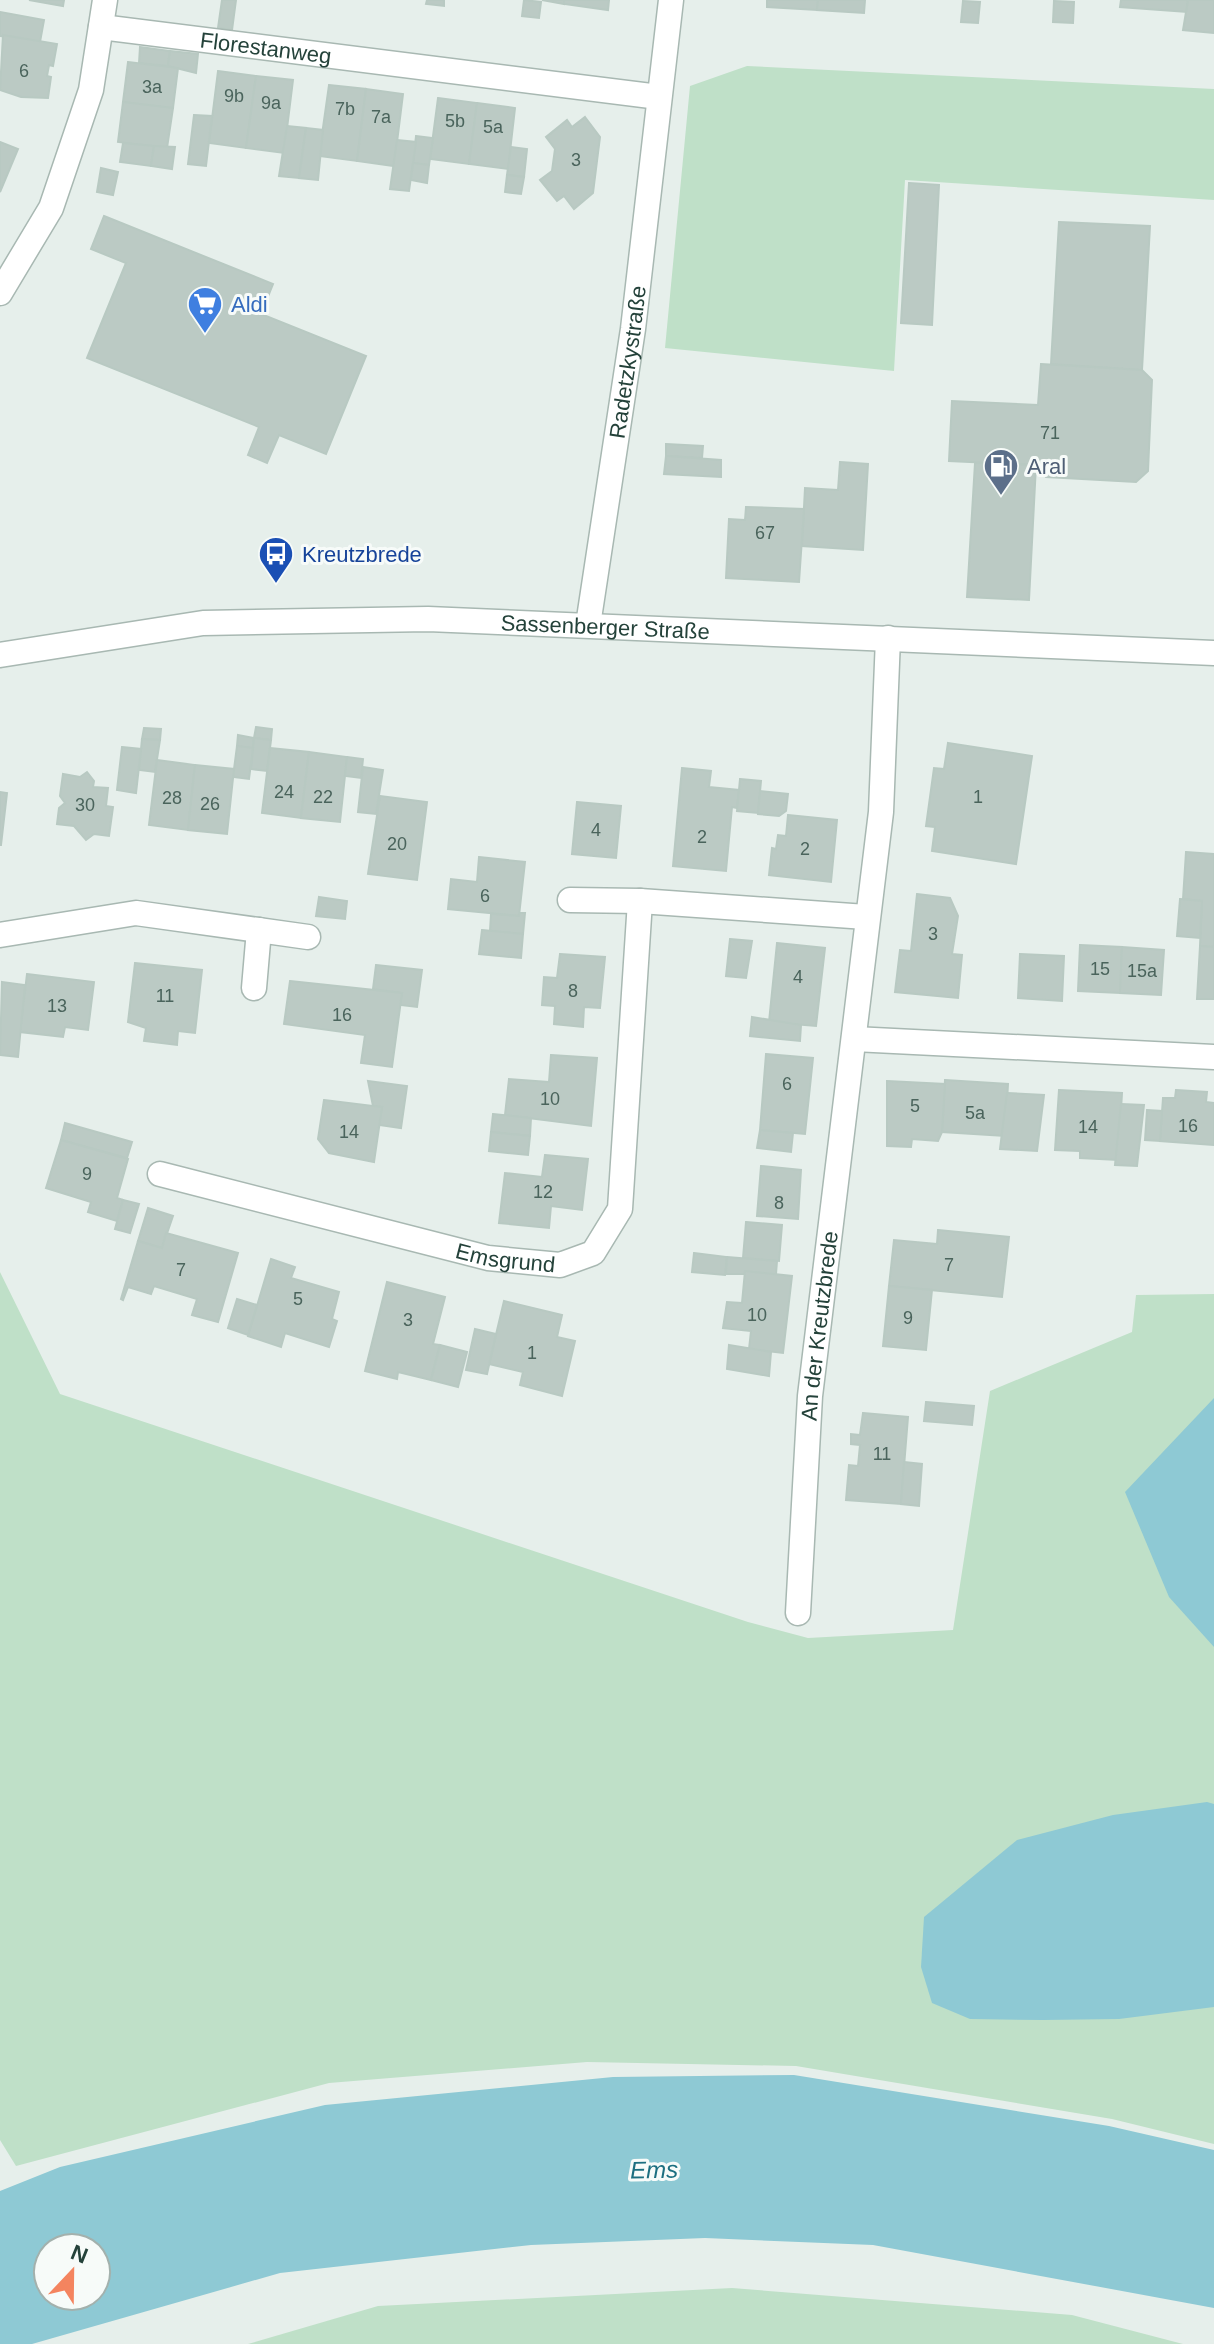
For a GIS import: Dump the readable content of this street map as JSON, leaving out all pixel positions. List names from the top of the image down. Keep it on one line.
{"streets":{"street":["Florestanweg","Radetzkystraße","Sassenberger Straße","Emsgrund","An der Kreutzbrede"]},"crossings":[["Florestanweg","Radetzkystraße"],["Radetzkystraße","Sassenberger Straße"],["Sassenberger Straße","An der Kreutzbrede"]],"water":["Ems"],"places":{"supermarket":["Aldi"],"fuel station":["Aral"],"bus stop":["Kreutzbrede"]},"house_numbers":["6","3a","9b","9a","7b","7a","5b","5a","3","71","67","24","22","1","28","26","30","4","2","20","2","6","3","15","15a","4","8","11","13","16","6","10","5","5a","16","14","14","9","12","8","7","7","5","10","9","3","1","11"],"north":"top"}
